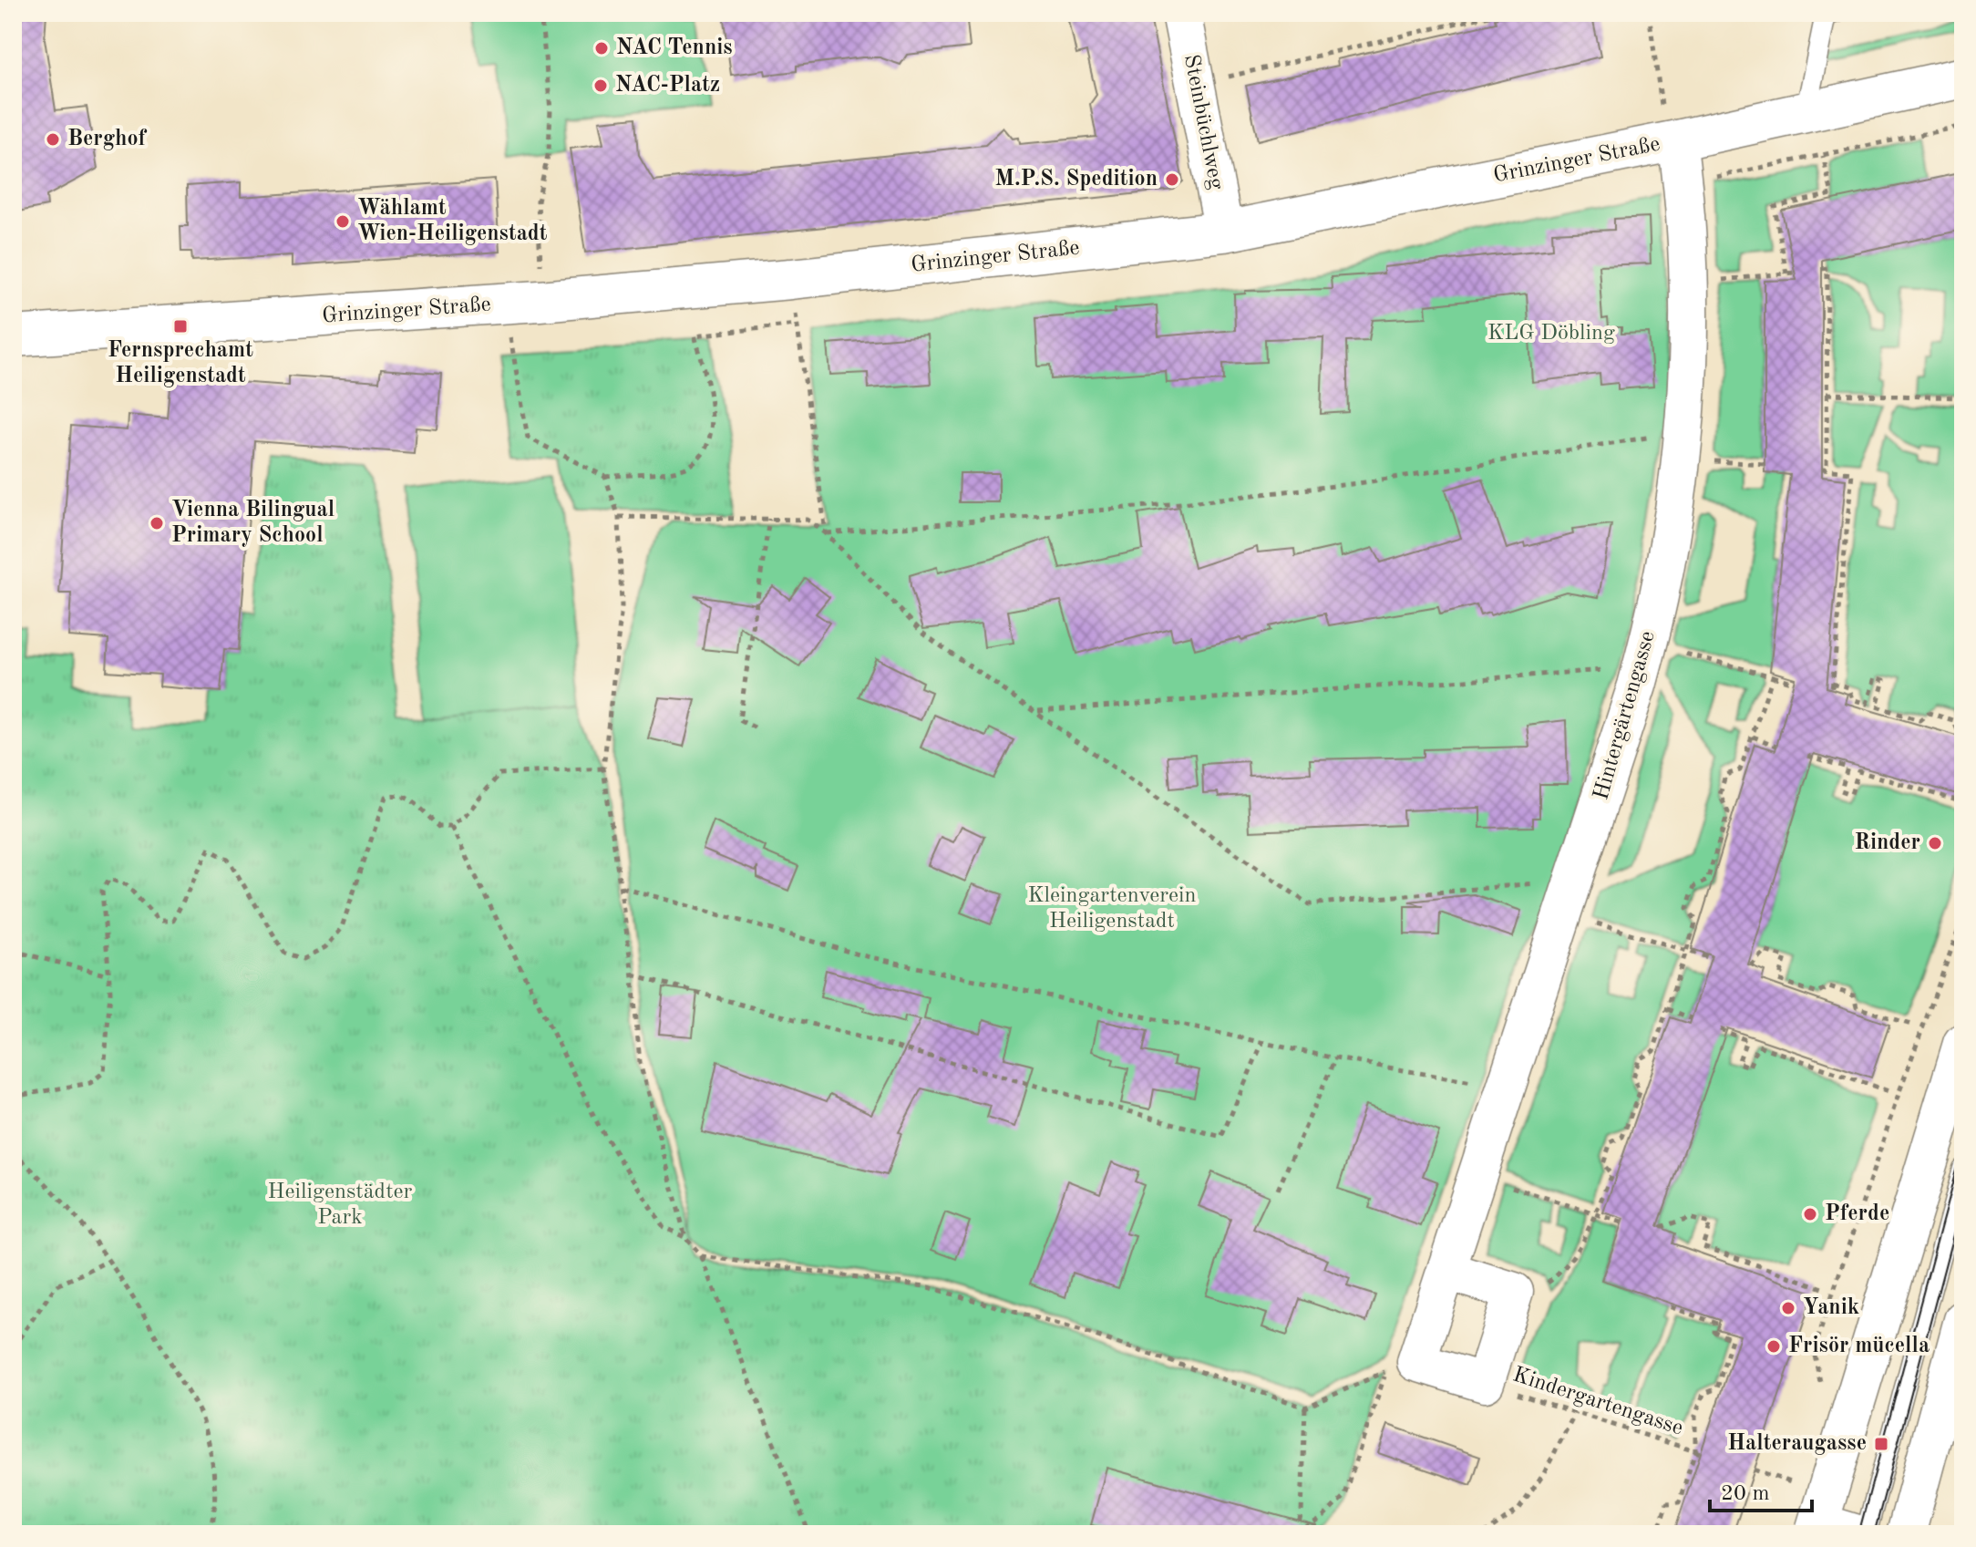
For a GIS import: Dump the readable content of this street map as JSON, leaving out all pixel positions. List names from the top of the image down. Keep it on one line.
{"streets":{"street":["Steinbüchlweg","Grinzinger Straße","Hintergärtengasse"],"path":["Kindergartengasse"]},"crossings":[["Steinbüchlweg","Grinzinger Straße"],["Grinzinger Straße","Hintergärtengasse"]],"parks":["KLG Döbling","Kleingartenverein Heiligenstadt","Heiligenstädter Park"],"places":{"other":["NAC Tennis","NAC-Platz","Berghof","M.P.S. Spedition","Wählamt Wien-Heiligenstadt","Vienna Bilingual Primary School","Rinder","Pferde","Yanik","Frisör mücella"],"transit":["Fernsprechamt Heiligenstadt","Halteraugasse"]},"scale_bar":"20 m"}
